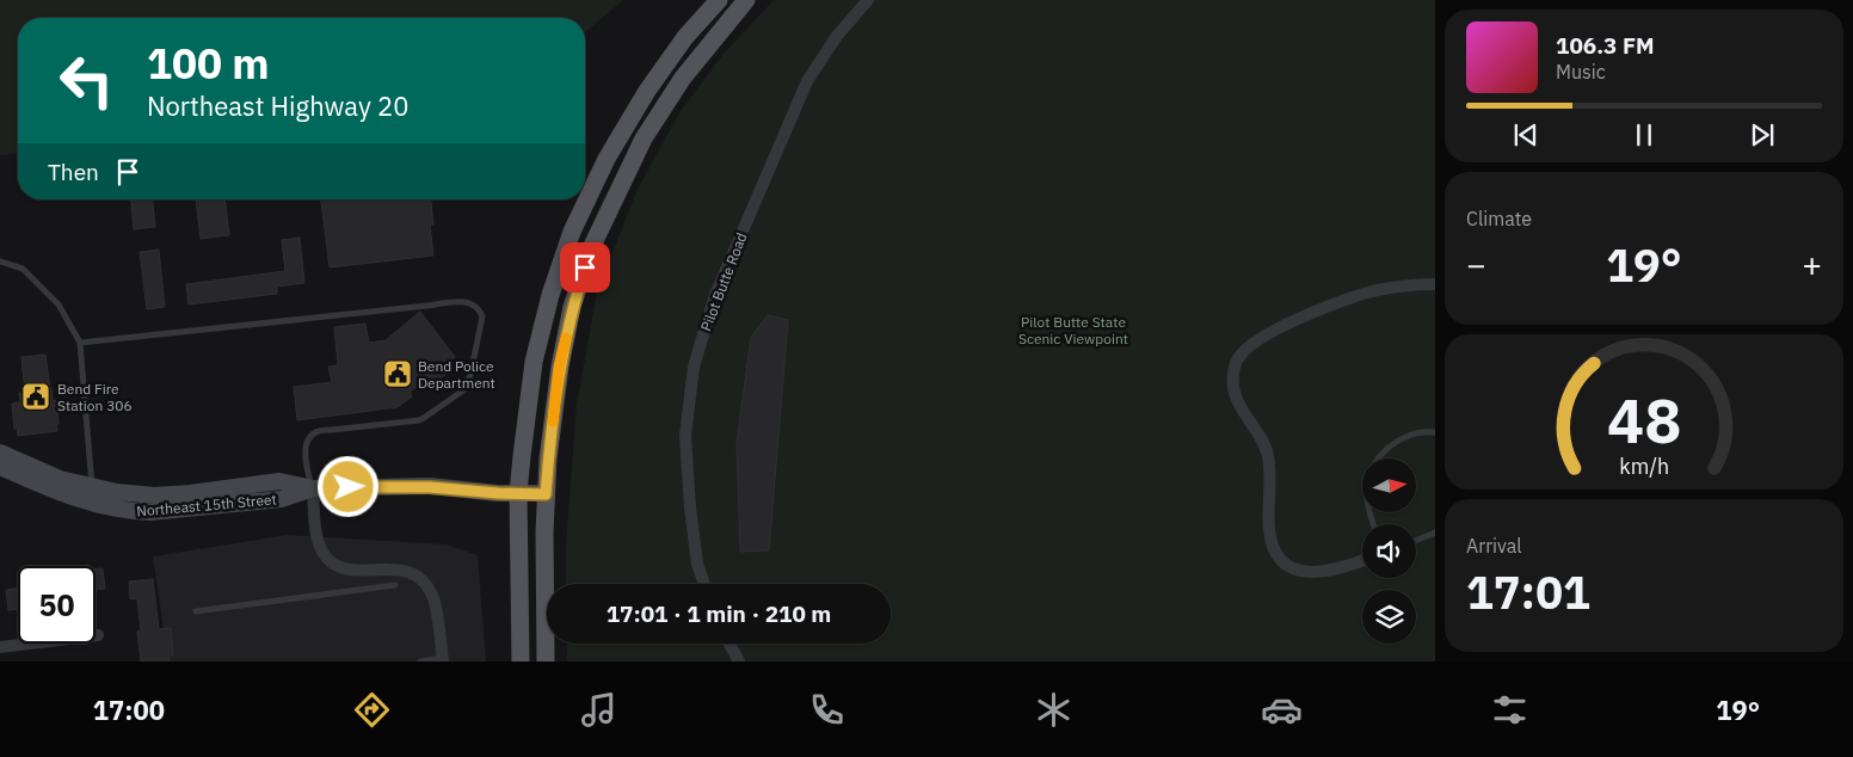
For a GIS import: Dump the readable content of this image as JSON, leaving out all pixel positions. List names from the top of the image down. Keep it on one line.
{"streets":{"main road":["Northeast 15th Street"],"street":["Pilot Butte Road"]},"parks":["Pilot Butte State Scenic Viewpoint"],"places":{"public building":["Bend Police Department","Bend Fire Station 306"]},"north":"right","page":{"turn":["100 m","Northeast Highway 20"],"song":["106.3 FM","Music"],"then":"Then","tile":["Climate",["Arrival","17:01"]],"heat":["−","19°","+"],"limit":"50","trip":"17:01 · 1 min · 210 m","tabs":["17:00","19°"],"gauge":["48","km/h"]}}
